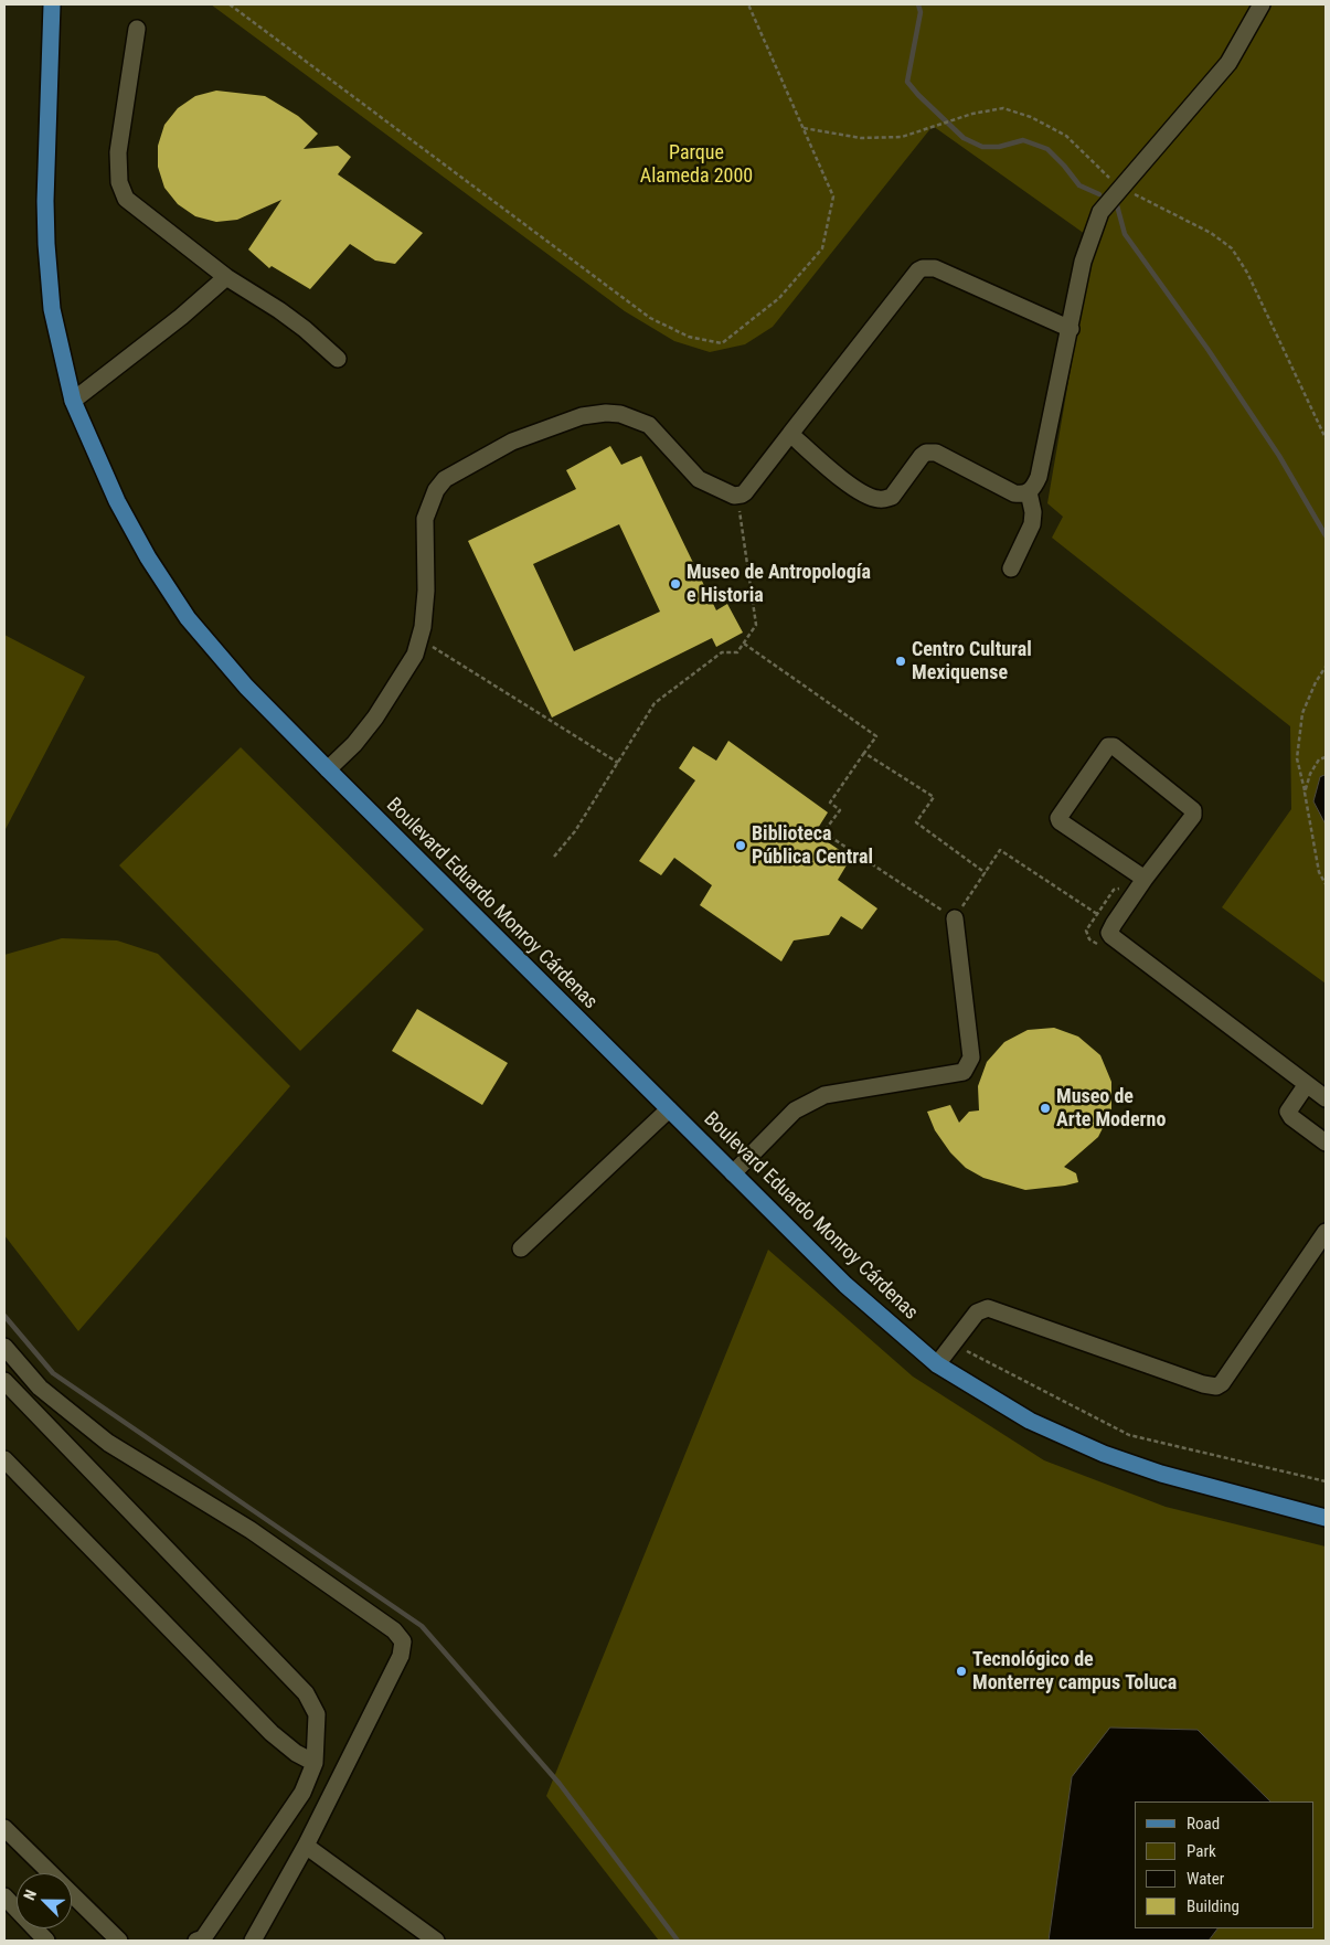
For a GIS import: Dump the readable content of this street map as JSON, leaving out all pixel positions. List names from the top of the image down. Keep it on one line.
{"streets":{"main road":["Boulevard Eduardo Monroy Cárdenas"]},"parks":["Parque Alameda 2000"],"places":["Museo de Antropología e Historia","Centro Cultural Mexiquense","Biblioteca Pública Central","Museo de Arte Moderno","Tecnológico de Monterrey campus Toluca"],"legend":["Road","Park","Water","Building"],"north":"top left"}
